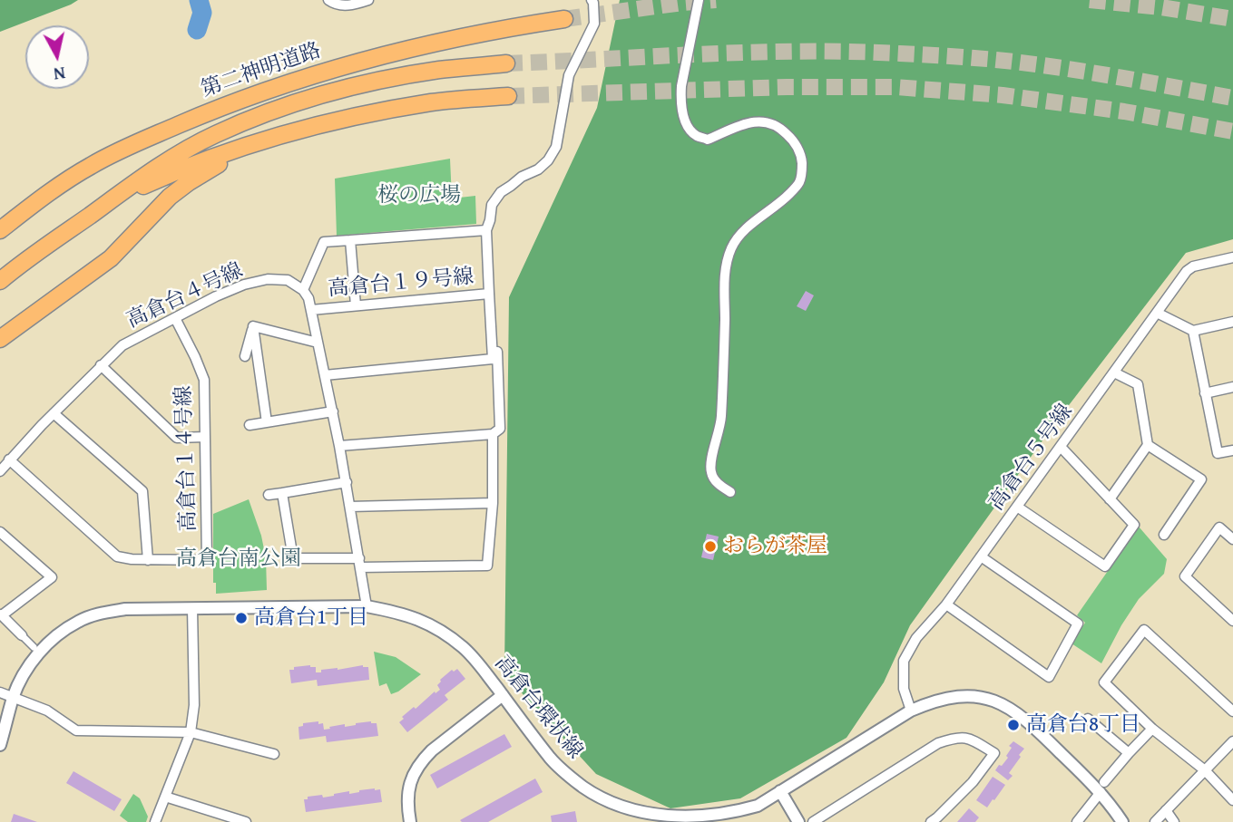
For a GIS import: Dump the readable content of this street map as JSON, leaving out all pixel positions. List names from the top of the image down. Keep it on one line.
{"streets":{"highway":["第二神明道路"],"street":["高倉台１９号線","高倉台４号線","高倉台５号線","高倉台１４号線","高倉台環状線"]},"crossings":[["高倉台４号線","高倉台１４号線"],["高倉台５号線","高倉台環状線"]],"parks":["桜の広場","高倉台南公園"],"places":["おらが茶屋","高倉台1丁目","高倉台8丁目"],"north":"bottom"}
